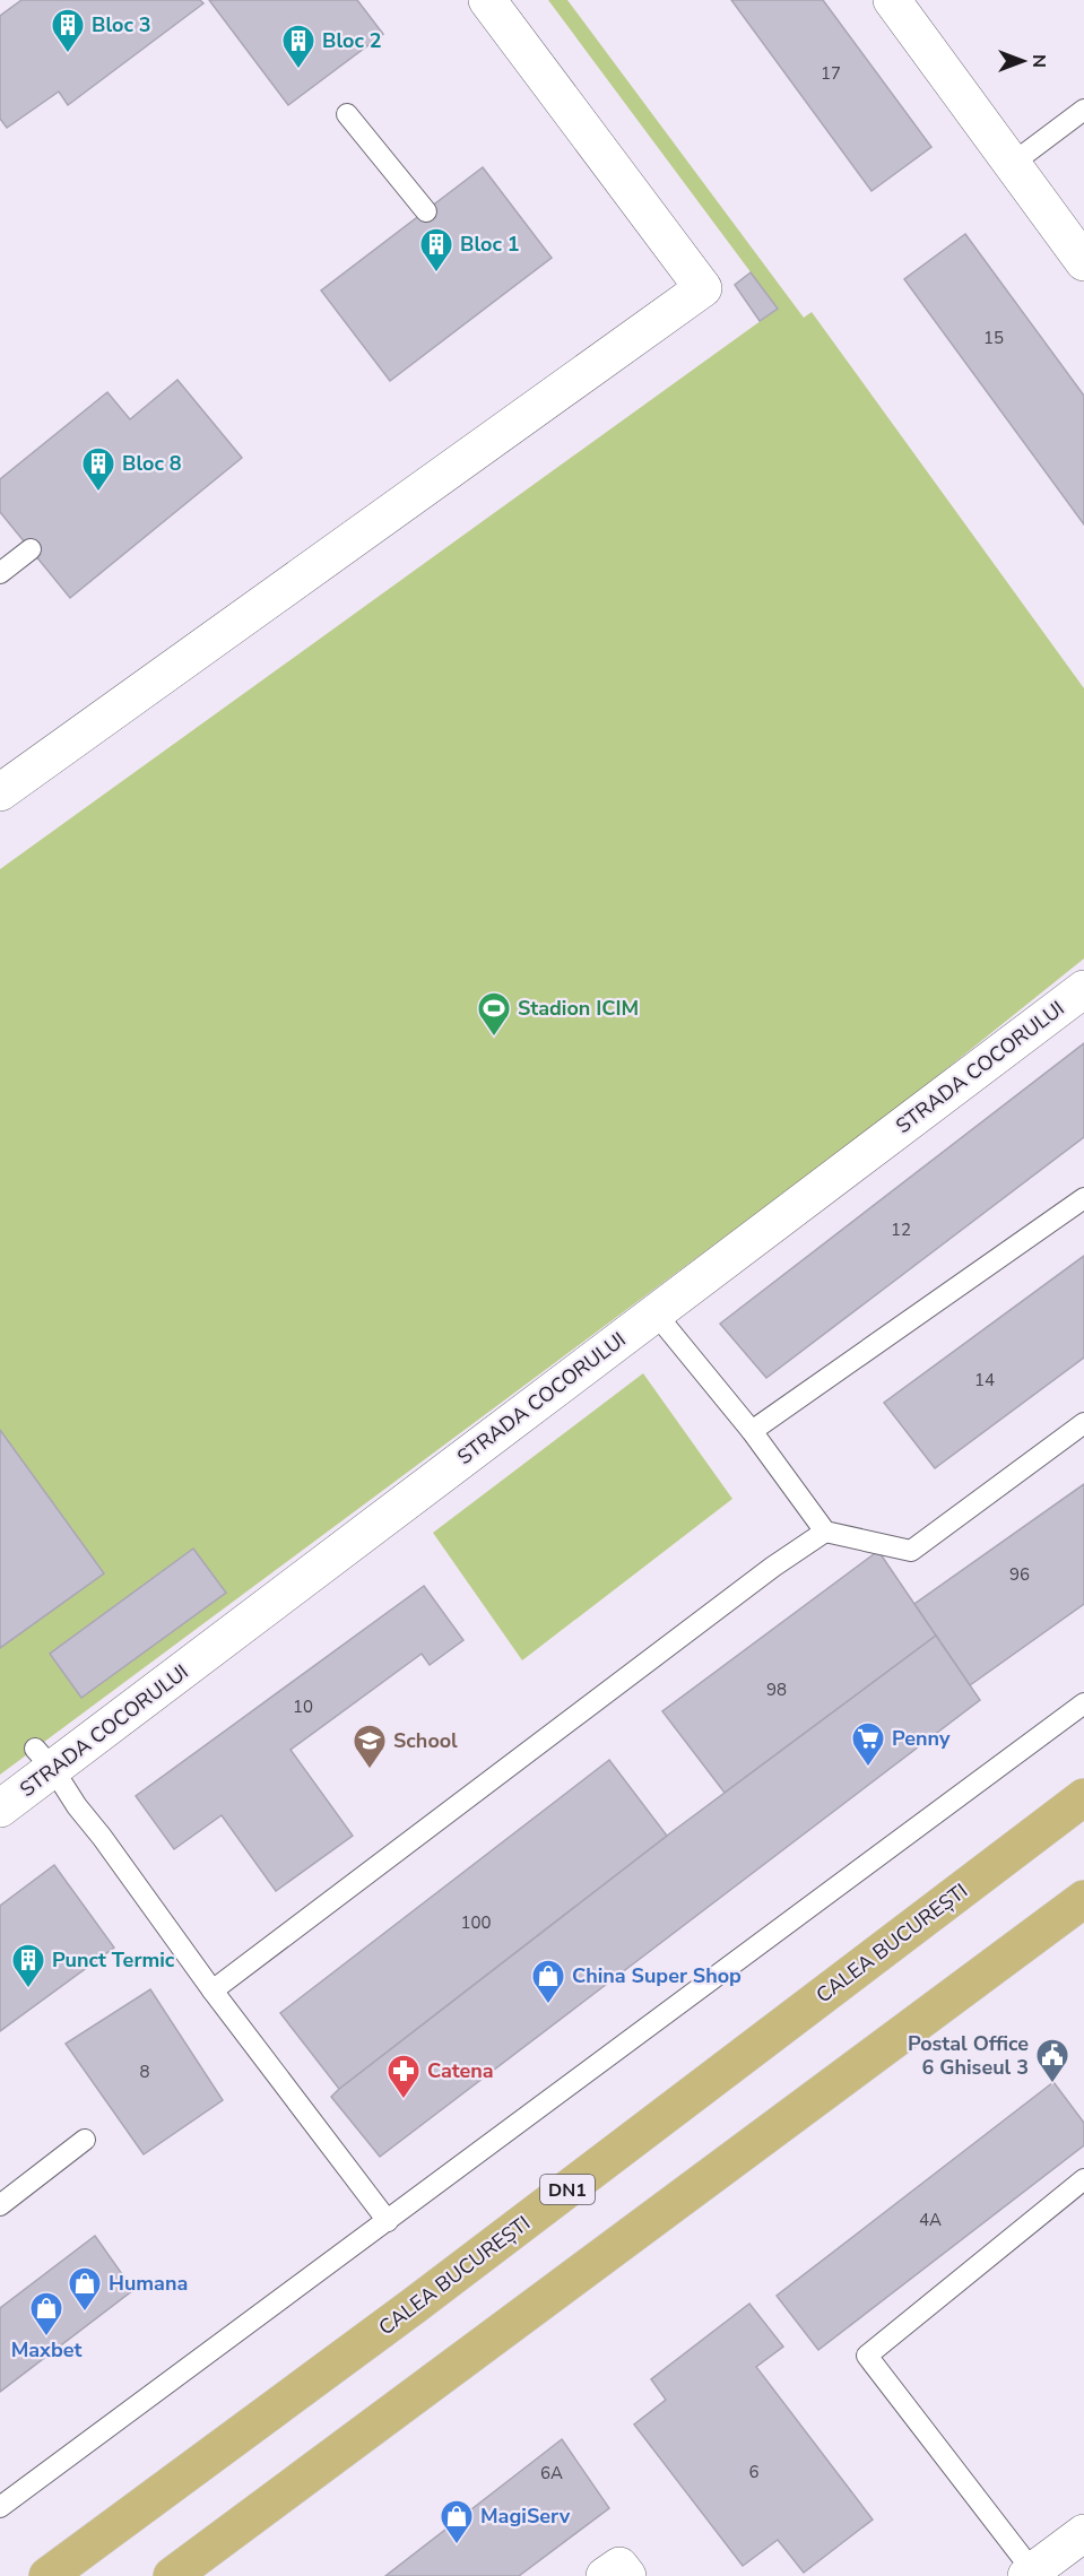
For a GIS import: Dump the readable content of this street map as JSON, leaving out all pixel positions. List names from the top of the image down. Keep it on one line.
{"streets":{"main road":["CALEA BUCUREȘTI","DN1"],"street":["STRADA COCORULUI"]},"places":{"building":["Bloc 3","Bloc 2","Bloc 1","Bloc 8","Punct Termic"],"sports":["Stadion ICIM"],"supermarket":["Penny"],"school or university":["School"],"shop":["China Super Shop","Humana","Maxbet","MagiServ"],"public building":["Postal Office 6 Ghiseul 3"],"pharmacy":["Catena"]},"house_numbers":["17","15","12","14","96","98","10","100","8","4A","6","6A"],"north":"right"}
